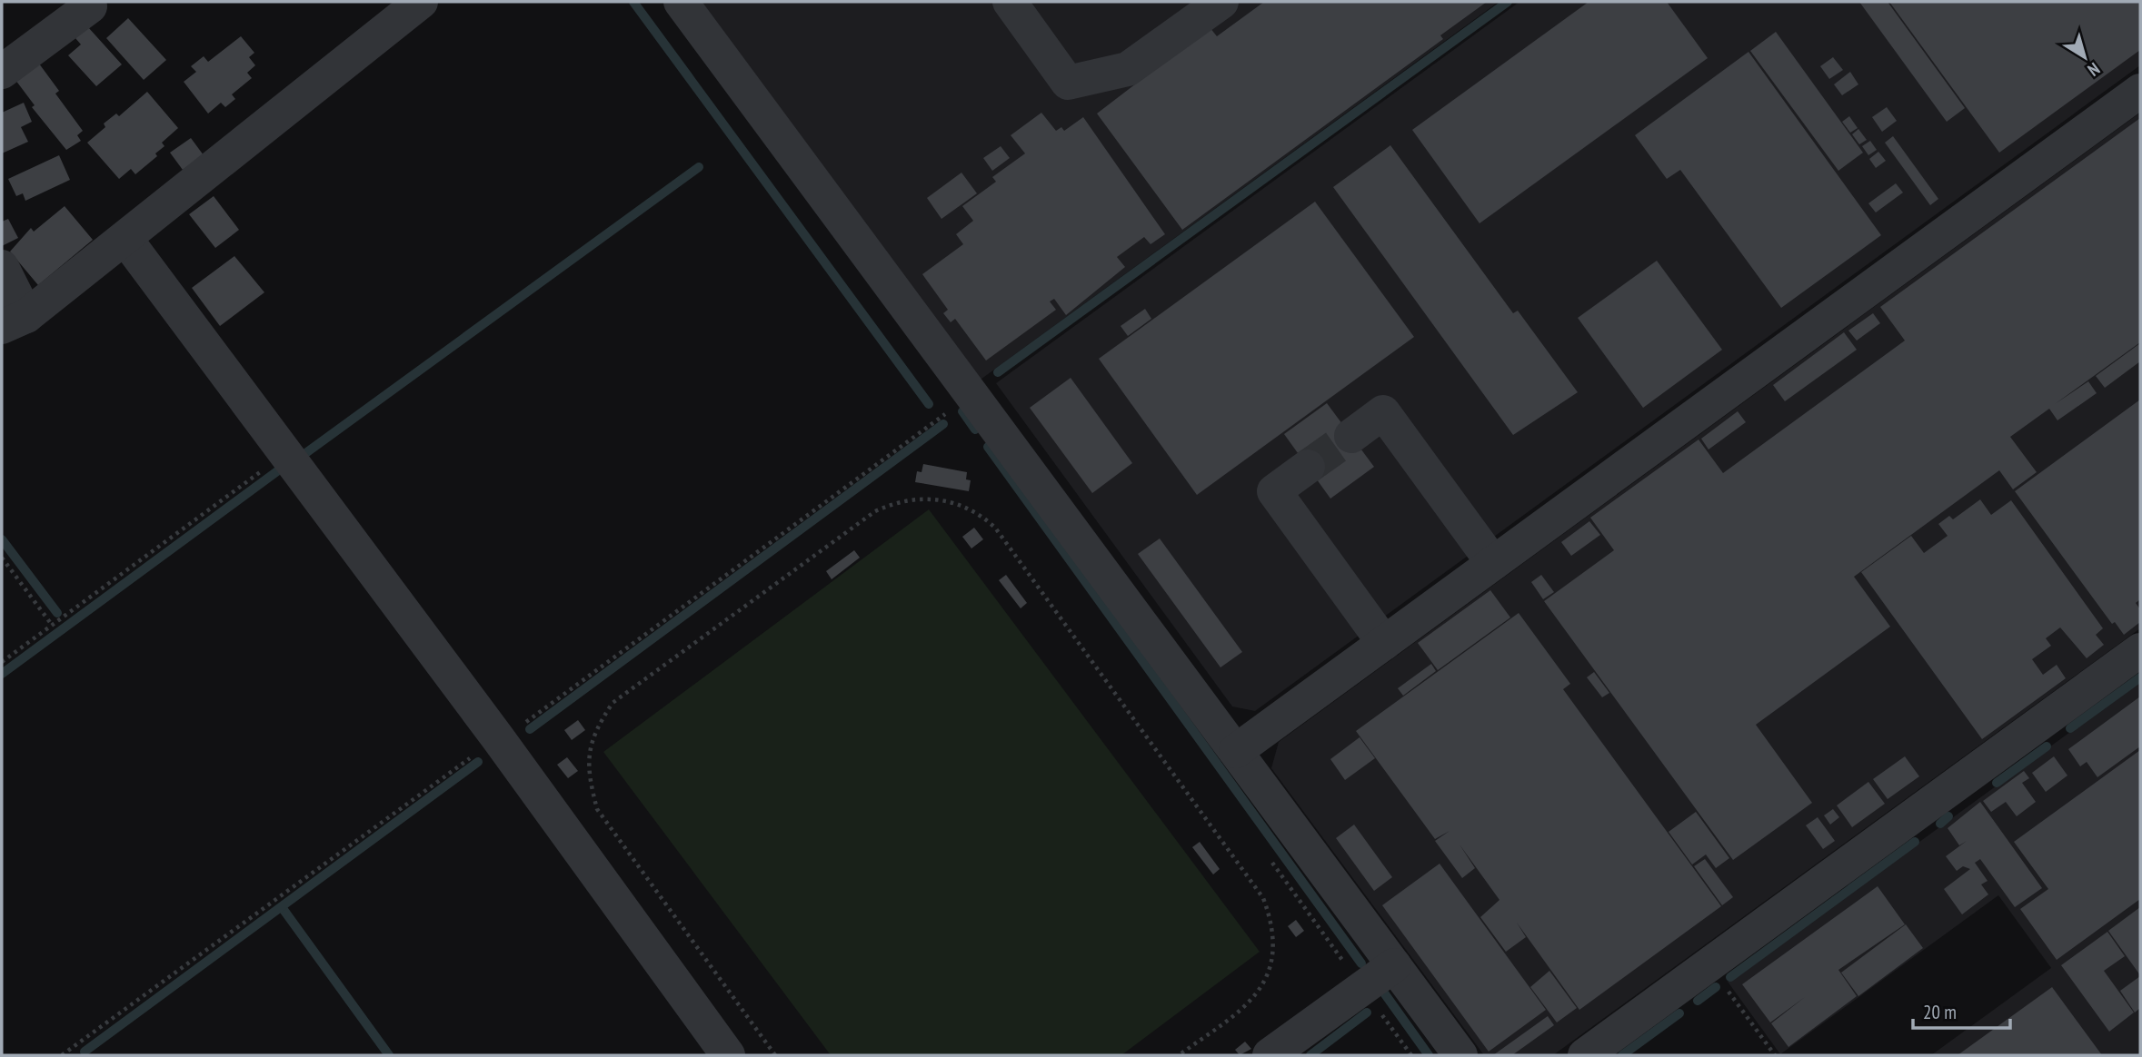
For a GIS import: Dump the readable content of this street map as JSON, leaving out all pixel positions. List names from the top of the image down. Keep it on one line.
{"scale_bar":"20 m","north":"bottom right"}
